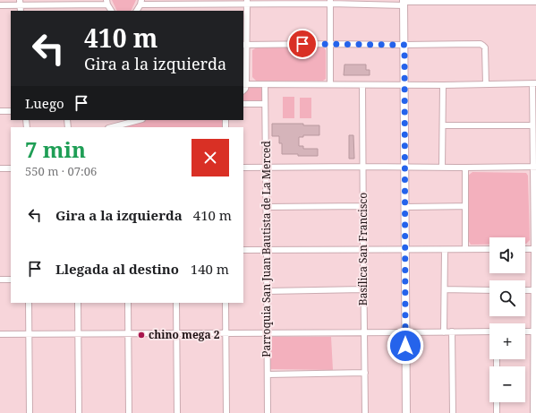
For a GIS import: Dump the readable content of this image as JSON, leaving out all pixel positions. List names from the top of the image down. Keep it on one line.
{"streets":{"street":["Parroquia San Juan Bautista de La Merced","Basílica San Francisco"]},"places":["chino mega 2"],"page":{"turn":["410 m","Gira a la izquierda"],"then":"Luego","heading":["7 min","550 m · 07:06"],"list":[{"name":"Gira a la izquierda","value":"410 m"},{"name":"Llegada al destino","value":"140 m"}],"map_buttons":["+","−"]}}
